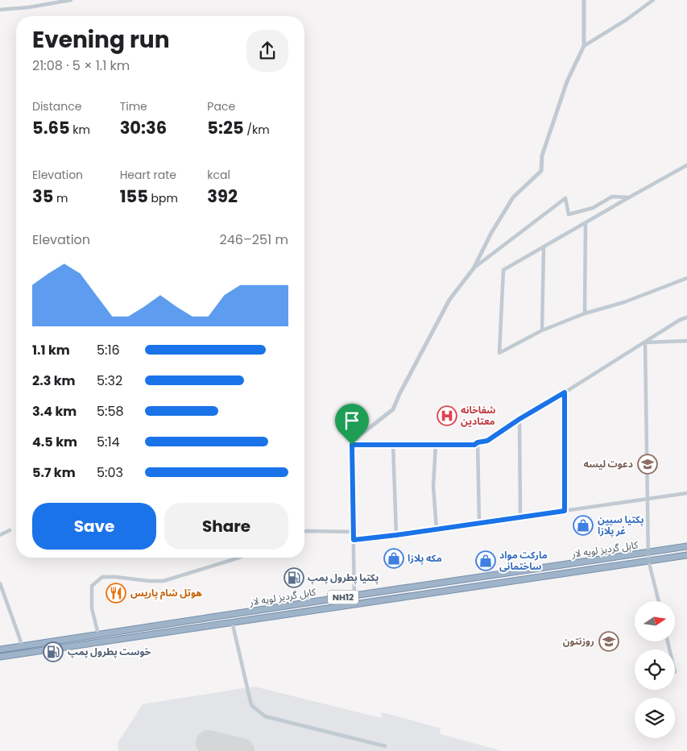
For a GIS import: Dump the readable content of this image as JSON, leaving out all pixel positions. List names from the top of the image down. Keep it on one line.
{"streets":{"highway":["کابل گردیز لویه لار","NH12"]},"places":{"hospital":["شفاخانه معتادین"],"school or university":["دعوت لیسه","روزنتون"],"shop":["پکتیا سپین غر پلازا","مکه پلازا","مارکت مواد ساختمانی"],"fuel station":["پکتیا پطرول پمپ","خوست پطرول پمپ"],"restaurant":["هوتل شام پاریس"]},"north":"right","page":{"heading":["Evening run","21:08 · 5 × 1.1 km"],"stats":[["Distance","5.65 km"],["Time","30:36"],["Pace","5:25 /km"],["Elevation","35 m"],["Heart rate","155 bpm"],["kcal","392"]],"chart":["Elevation","246–251 m"],"list":[{"name":"1.1 km","note":"5:16"},{"name":"2.3 km","note":"5:32"},{"name":"3.4 km","note":"5:58"},{"name":"4.5 km","note":"5:14"},{"name":"5.7 km","note":"5:03"}],"buttons":["Save","Share"]}}
